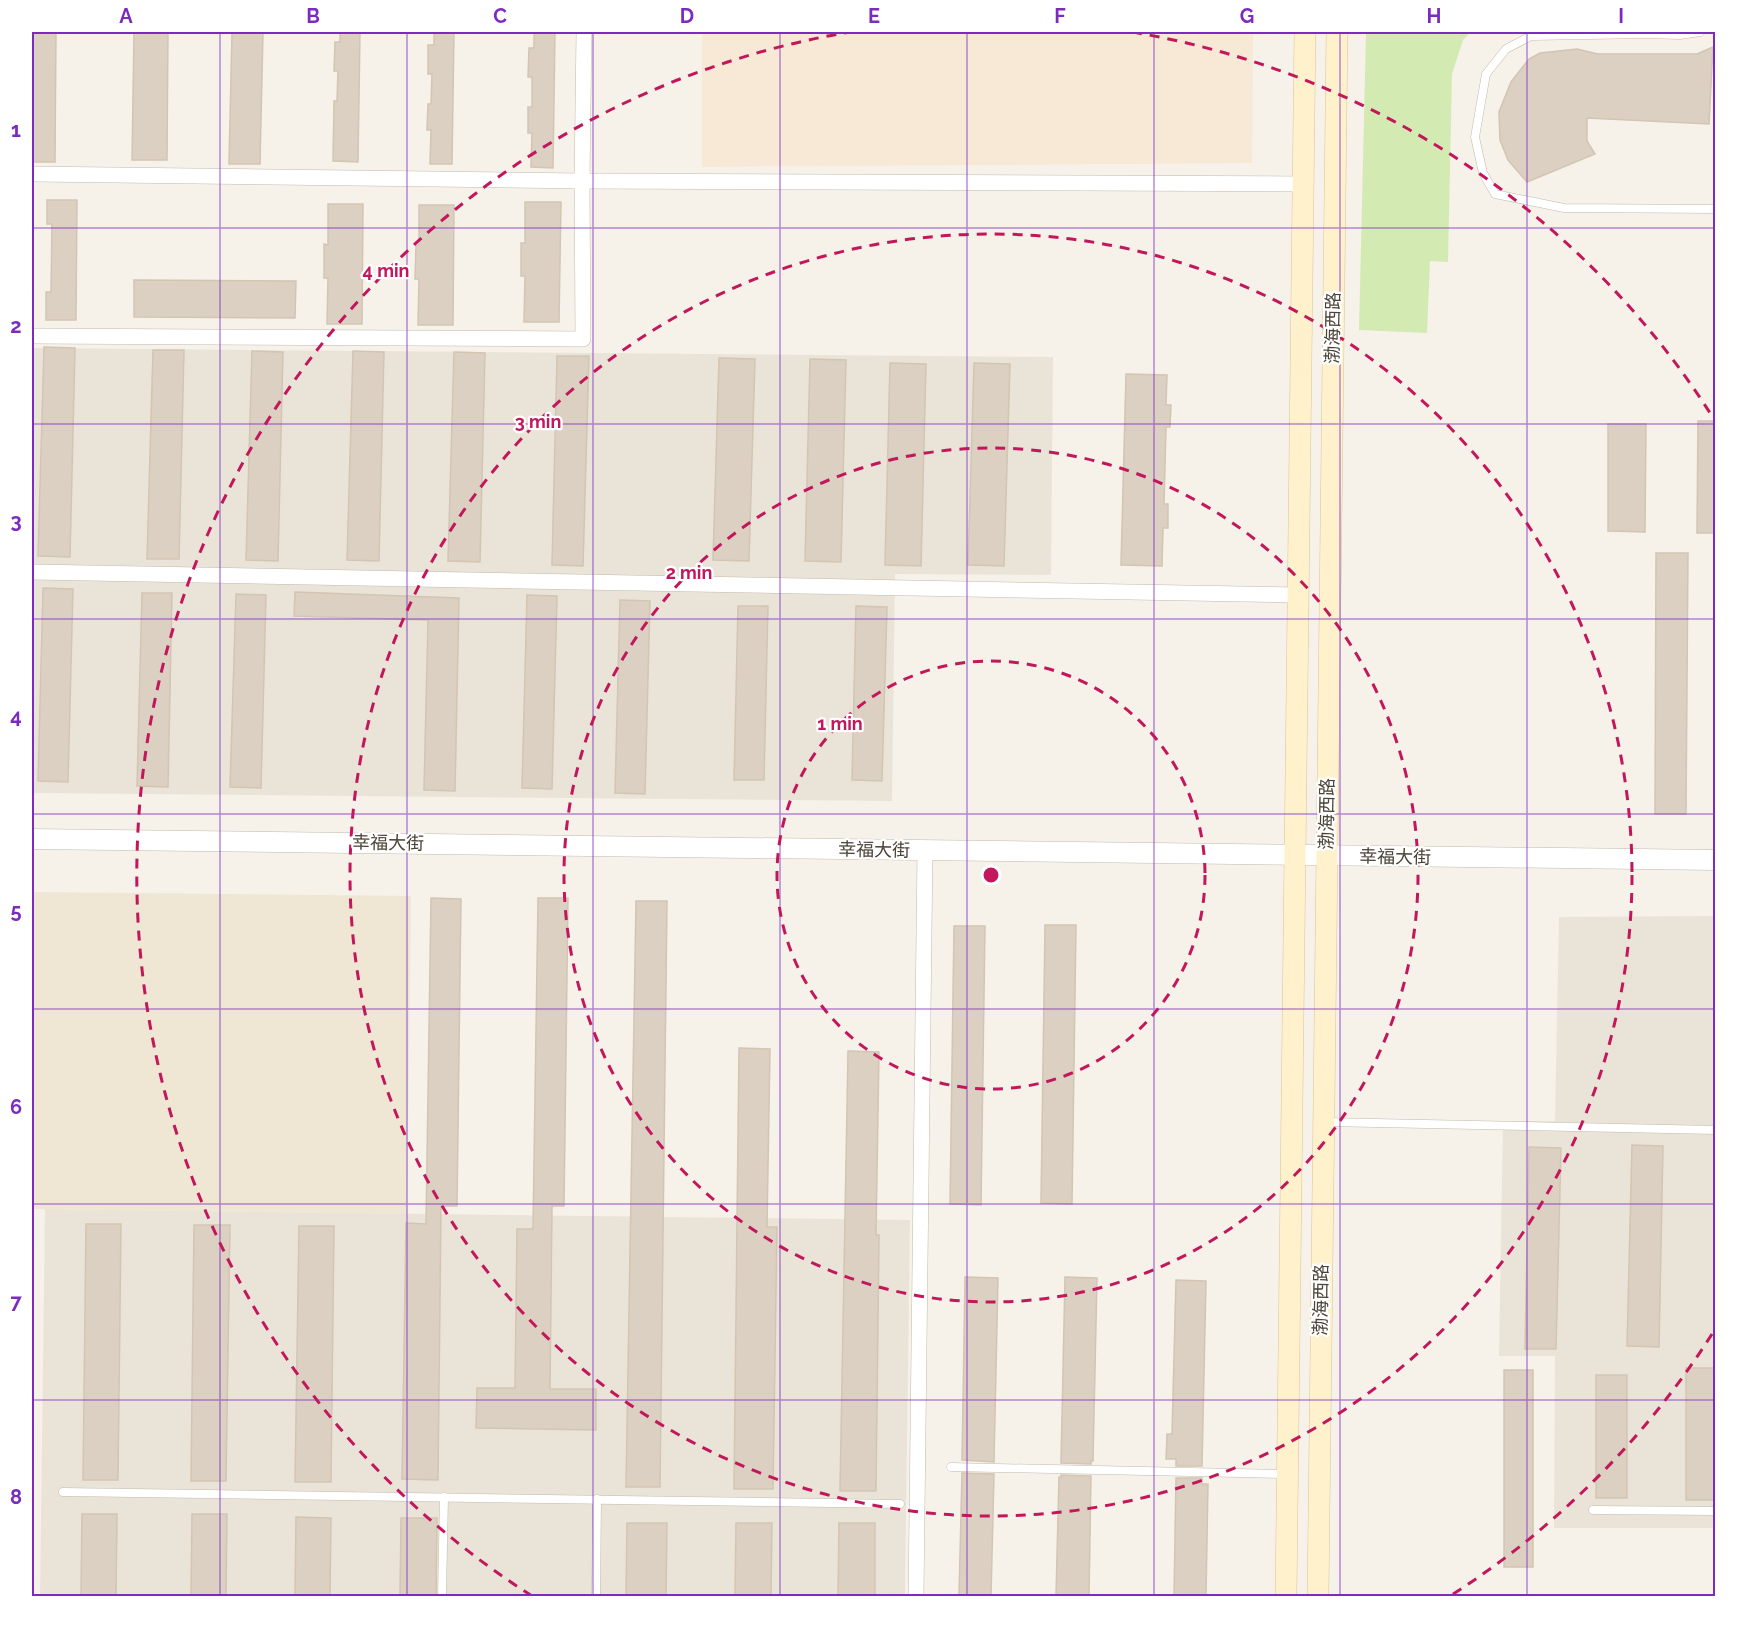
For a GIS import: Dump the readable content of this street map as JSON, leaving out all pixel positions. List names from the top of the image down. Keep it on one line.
{"streets":{"main road":["渤海西路"],"street":["幸福大街"]},"crossings":[["渤海西路","幸福大街"]],"grid":{"columns":["A","B","C","D","E","F","G","H","I"],"rows":["1","2","3","4","5","6","7","8"]},"rings":["4 min","3 min","2 min","1 min"]}
